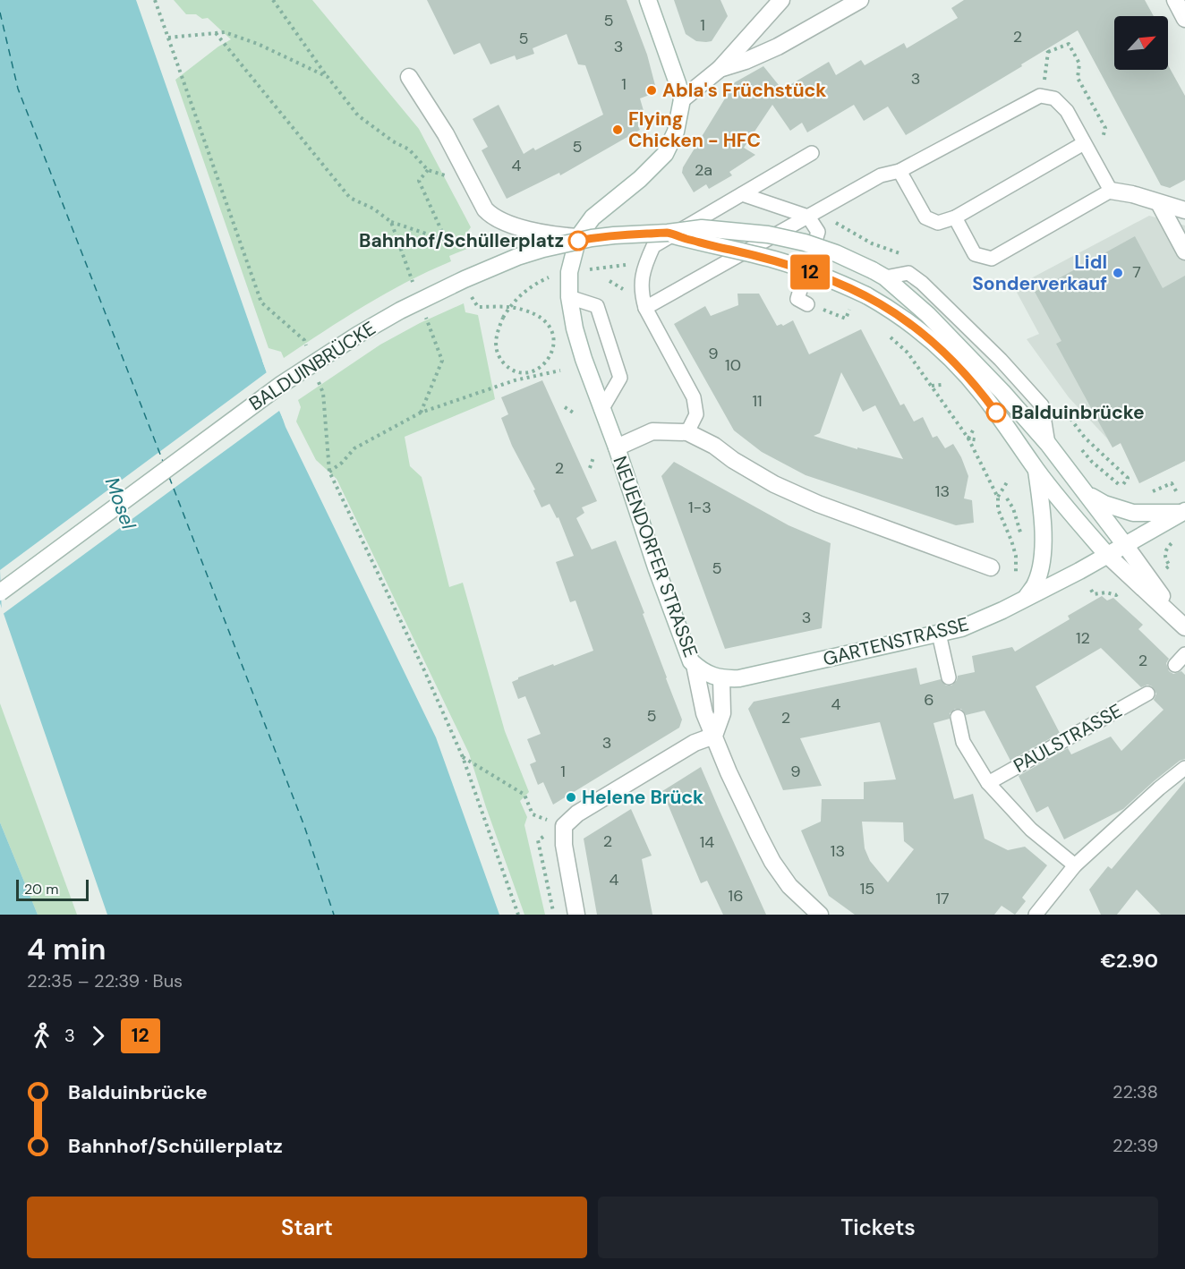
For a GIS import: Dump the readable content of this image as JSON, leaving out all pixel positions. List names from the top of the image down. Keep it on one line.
{"streets":{"street":["BALDUINBRÜCKE","NEUENDORFER STRASSE","GARTENSTRASSE"],"lane":["PAULSTRASSE"]},"crossings":[["BALDUINBRÜCKE","GARTENSTRASSE"],["NEUENDORFER STRASSE","GARTENSTRASSE"]],"water":["Mosel"],"places":["Abla's Früchstück","Flying Chicken - HFC","Bahnhof/Schüllerplatz","Lidl Sonderverkauf","Balduinbrücke","Helene Brück"],"lines":["bus line 12"],"house_numbers":["5","1","2","5","3","3","1","5","4","2a","7","9","10","11","2","13","1-3","5","3","12","2","6","4","5","2","3","1","9","2","14","13","4","15","16","17"],"scale_bar":"20 m","north":"top right","page":{"on_map":"12","scale":"20 m","heading":["4 min","22:35 – 22:39 · Bus","€2.90"],"legs":["3","12"],"list":[{"name":"Balduinbrücke","value":"22:38"},{"name":"Bahnhof/Schüllerplatz","value":"22:39"}],"buttons":["Start","Tickets"]}}
